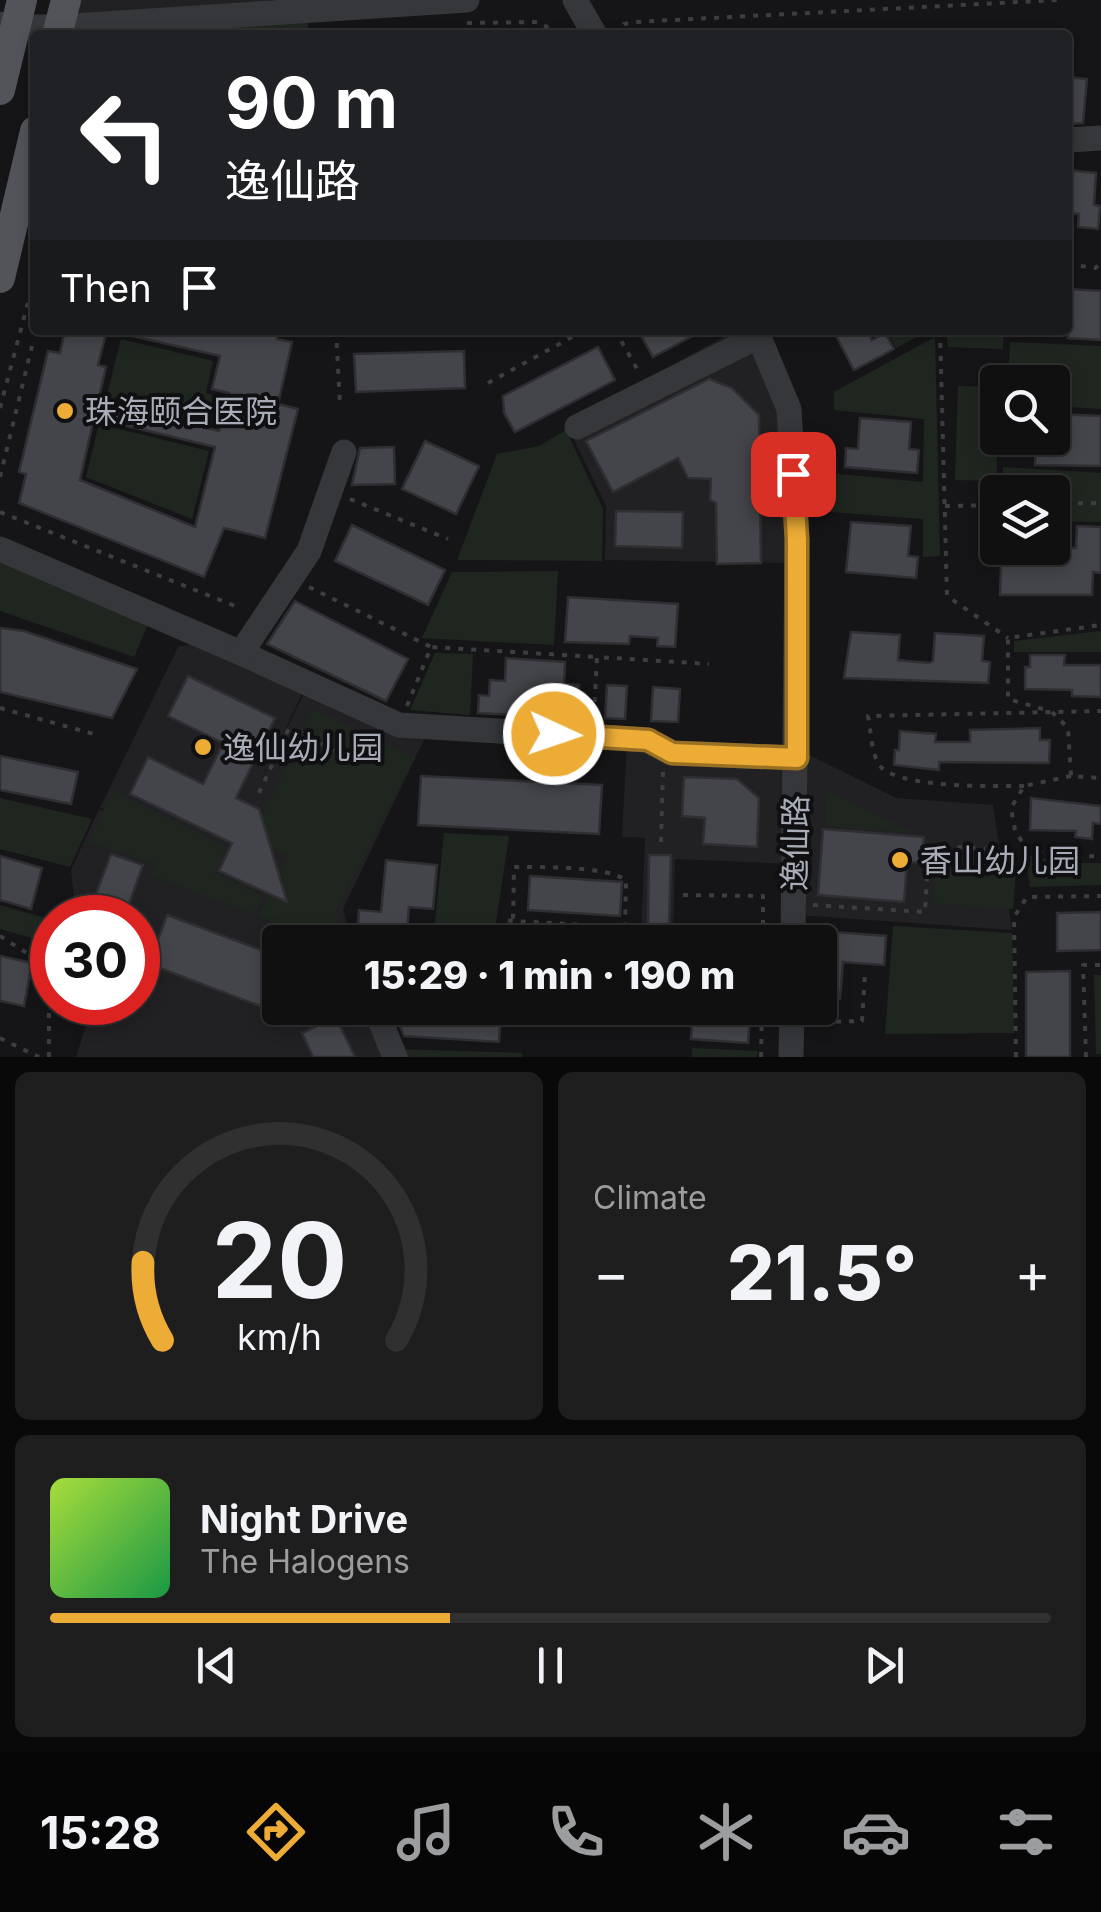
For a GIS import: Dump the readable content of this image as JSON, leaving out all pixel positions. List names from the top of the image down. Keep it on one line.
{"streets":{"street":["逸仙路"]},"places":["珠海颐合医院","逸仙幼儿园","香山幼儿园"],"page":{"turn":["90 m","逸仙路"],"then":"Then","limit":"30","trip":"15:29 · 1 min · 190 m","tile":"Climate","heat":["−","21.5°","+"],"song":["Night Drive","The Halogens"],"tabs":"15:28","gauge":["20","km/h"]}}
